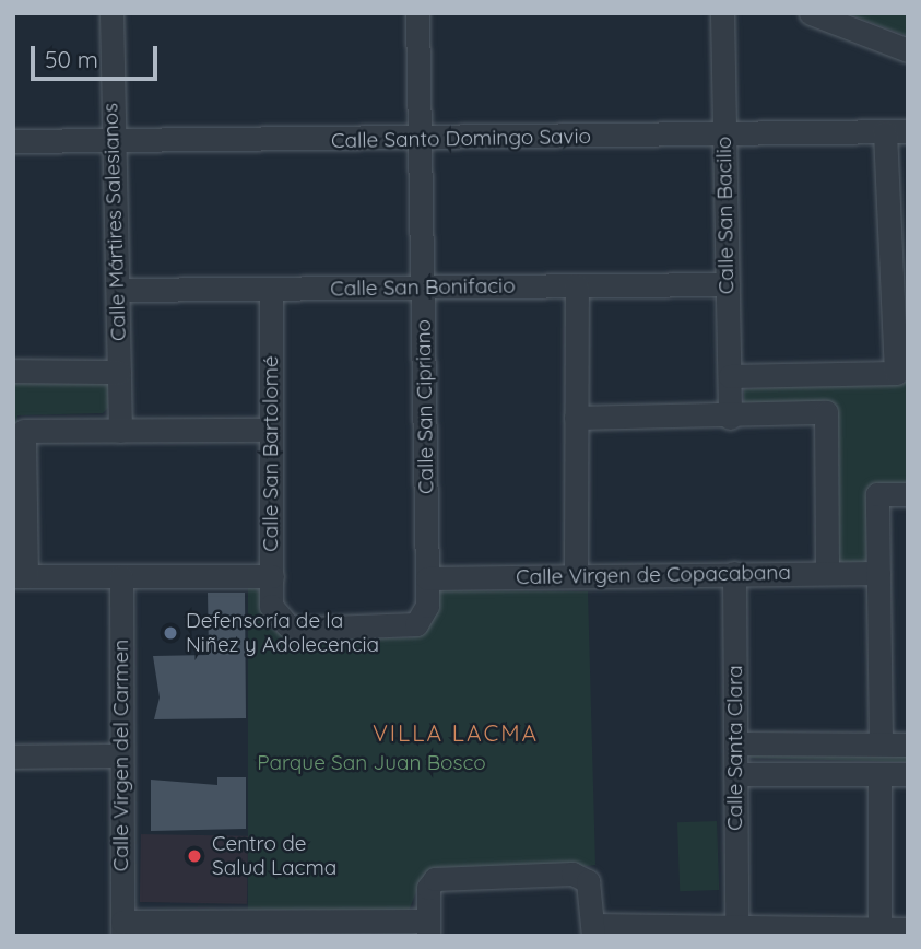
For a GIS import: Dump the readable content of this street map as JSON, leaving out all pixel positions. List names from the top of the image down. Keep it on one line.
{"streets":{"street":["Calle Santo Domingo Savio","Calle San Bacilio","Calle Mártires Salesianos","Calle San Bonifacio","Calle San Cipriano","Calle San Bartolomé","Calle Virgen de Copacabana","Calle Santa Clara","Calle Virgen del Carmen"]},"crossings":[["Calle Santo Domingo Savio","Calle San Bacilio"],["Calle Santo Domingo Savio","Calle Mártires Salesianos"],["Calle Santo Domingo Savio","Calle San Cipriano"],["Calle San Bacilio","Calle San Bonifacio"],["Calle Mártires Salesianos","Calle San Bonifacio"],["Calle San Bonifacio","Calle San Cipriano"],["Calle San Bonifacio","Calle San Bartolomé"],["Calle San Cipriano","Calle San Bartolomé"],["Calle San Cipriano","Calle Virgen de Copacabana"],["Calle Virgen de Copacabana","Calle Santa Clara"]],"districts":["VILLA LACMA"],"parks":["Parque San Juan Bosco"],"places":["Defensoría de la Niñez y Adolecencia","Centro de Salud Lacma"],"scale_bar":"50 m"}
